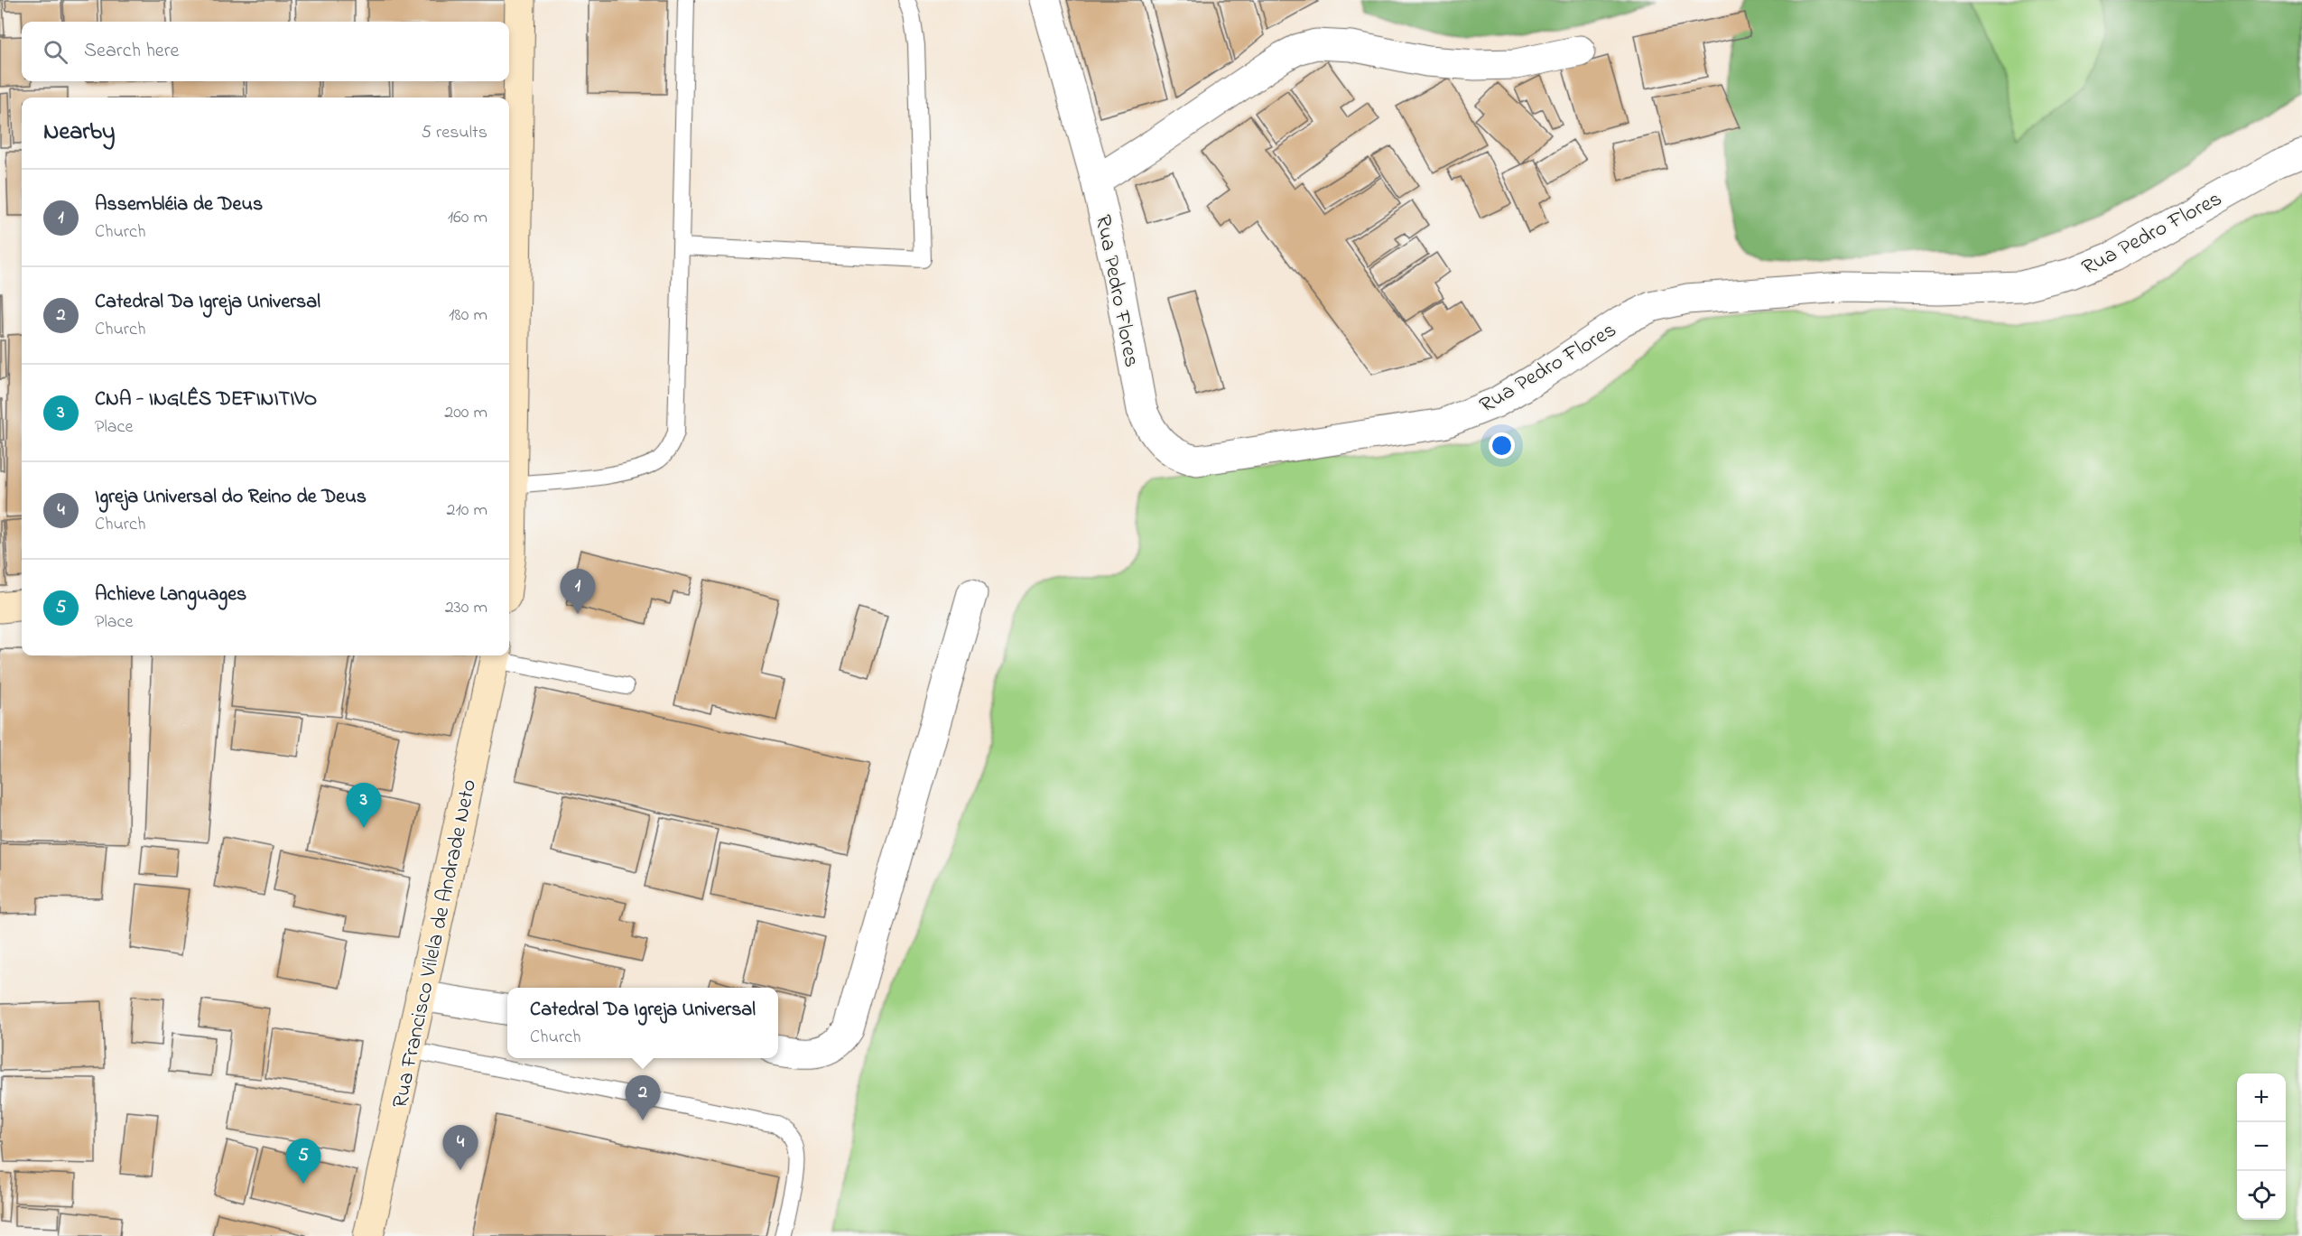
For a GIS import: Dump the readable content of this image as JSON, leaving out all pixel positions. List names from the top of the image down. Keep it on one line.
{"streets":{"main road":["Rua Francisco Vilela de Andrade Neto"],"street":["Rua Pedro Flores"]},"page":{"search":"Search here","heading":["Nearby","5 results"],"list":[{"mark":"1","name":"Assembléia de Deus","note":"Church","value":"160 m"},{"mark":"2","name":"Catedral Da Igreja Universal","note":"Church","value":"180 m"},{"mark":"3","name":"CNA - INGLÊS DEFINITIVO","note":"Place","value":"200 m"},{"mark":"4","name":"Igreja Universal do Reino de Deus","note":"Church","value":"210 m"},{"mark":"5","name":"Achieve Languages","note":"Place","value":"230 m"}],"pins":["1","3","2","4","5"],"popup":["Catedral Da Igreja Universal","Church"],"map_buttons":["+","−"]}}
